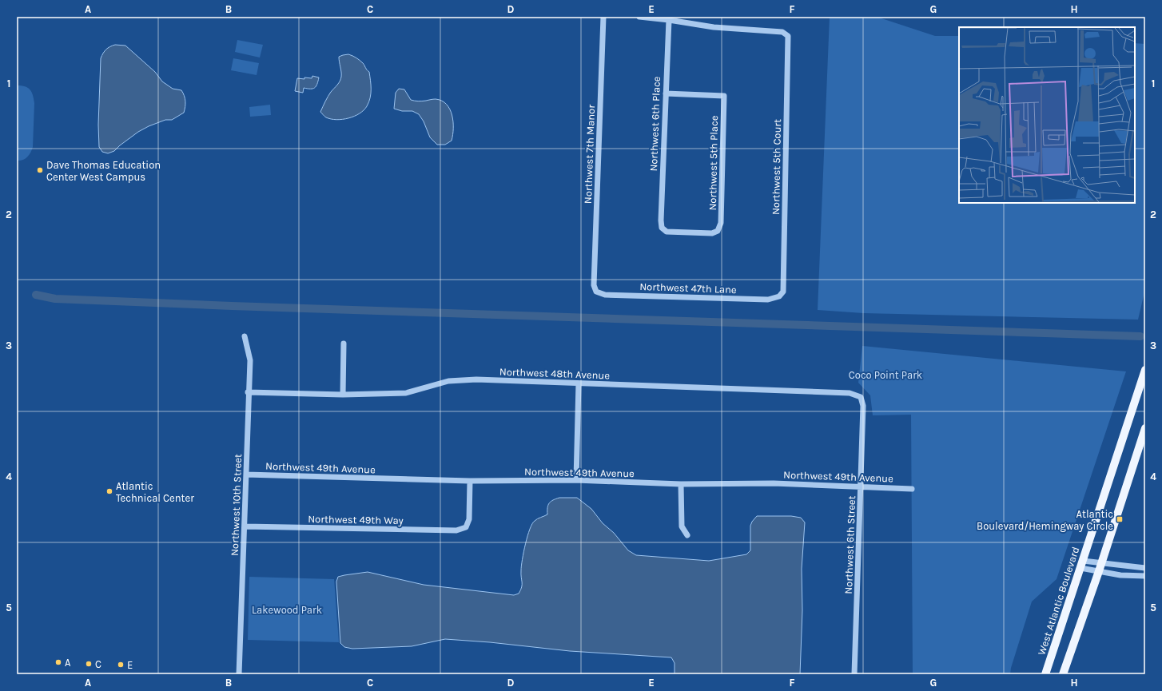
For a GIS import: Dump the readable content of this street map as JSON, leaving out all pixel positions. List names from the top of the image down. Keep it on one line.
{"streets":{"main road":["West Atlantic Boulevard"],"street":["Northwest 6th Place","Northwest 7th Manor","Northwest 5th Place","Northwest 5th Court","Northwest 47th Lane","Northwest 48th Avenue","Northwest 49th Avenue","Northwest 10th Street","Northwest 49th Way","Northwest 6th Street"]},"crossings":[["Northwest 6th Place","Northwest 5th Place"],["Northwest 6th Place","Northwest 5th Court"],["Northwest 7th Manor","Northwest 47th Lane"],["Northwest 5th Court","Northwest 47th Lane"],["Northwest 48th Avenue","Northwest 10th Street"],["Northwest 48th Avenue","Northwest 6th Street"],["Northwest 49th Avenue","Northwest 10th Street"],["Northwest 49th Avenue","Northwest 49th Way"],["Northwest 49th Avenue","Northwest 6th Street"],["Northwest 10th Street","Northwest 49th Way"]],"parks":["Coco Point Park","Lakewood Park"],"places":{"other":["Dave Thomas Education Center West Campus","Atlantic Technical Center","A","C","E"],"transit":["Atlantic Boulevard/Hemingway Circle"]},"grid":{"columns":["A","B","C","D","E","F","G","H"],"rows":["1","2","3","4","5"]}}
